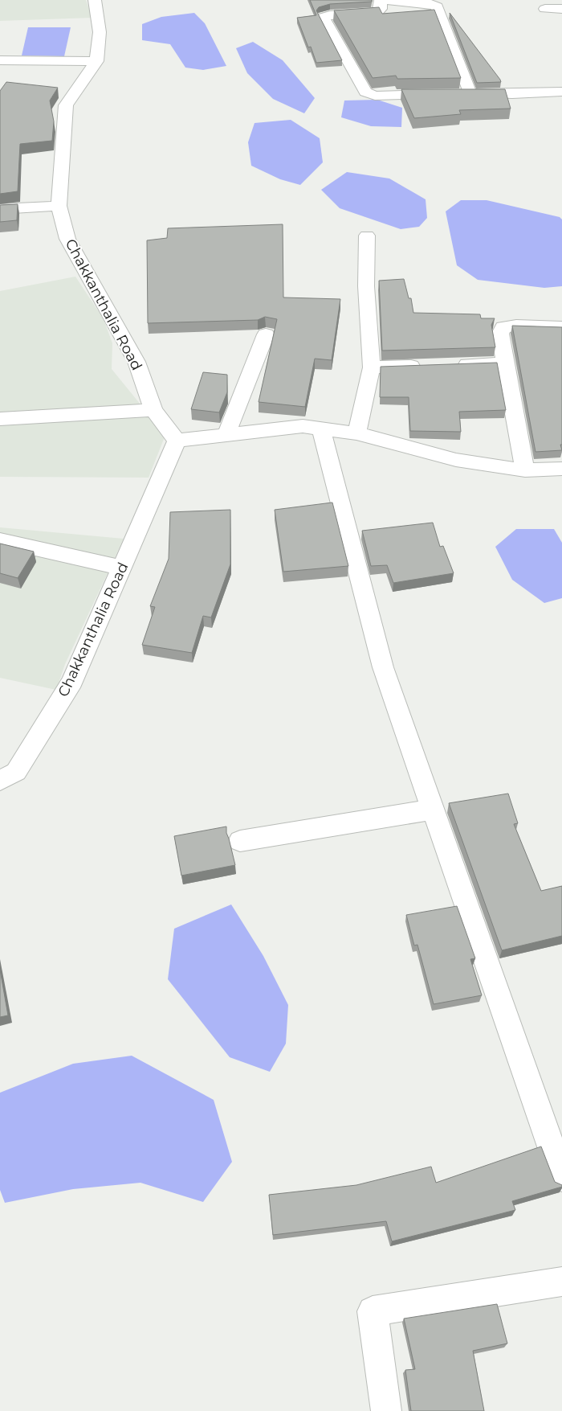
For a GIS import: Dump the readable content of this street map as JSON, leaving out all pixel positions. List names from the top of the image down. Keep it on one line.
{"streets":{"street":["Chakkanthalia Road"]}}
